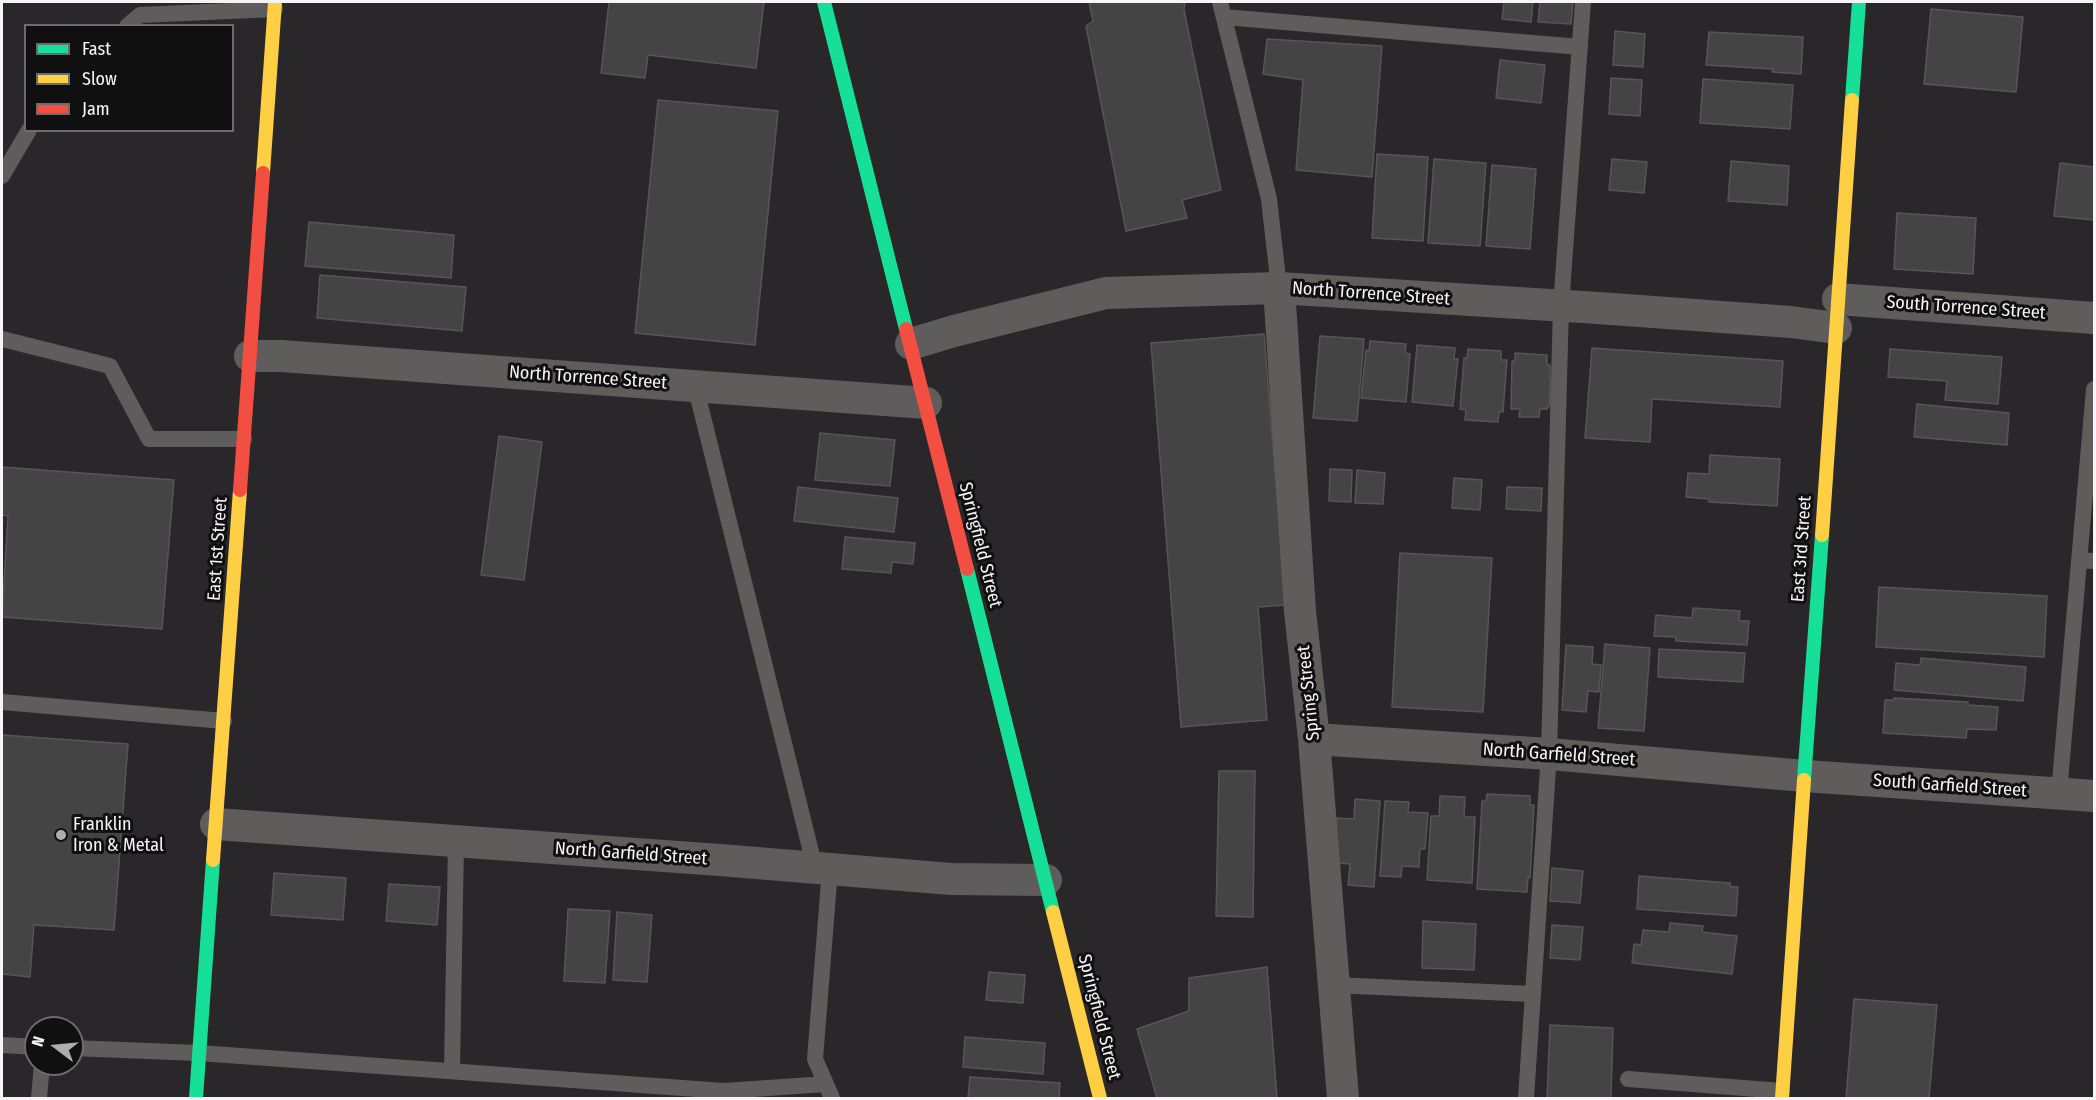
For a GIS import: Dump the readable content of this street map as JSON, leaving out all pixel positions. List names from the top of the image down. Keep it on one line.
{"streets":{"main road":["Springfield Street","East 1st Street","East 3rd Street"],"street":["North Torrence Street","South Torrence Street","Spring Street","North Garfield Street","South Garfield Street"]},"crossings":[["North Torrence Street","South Torrence Street"],["North Torrence Street","Springfield Street"],["North Torrence Street","East 1st Street"],["North Torrence Street","East 3rd Street"],["North Torrence Street","Spring Street"],["South Torrence Street","East 3rd Street"],["Springfield Street","North Garfield Street"],["East 1st Street","North Garfield Street"],["East 3rd Street","North Garfield Street"],["East 3rd Street","South Garfield Street"],["Spring Street","North Garfield Street"],["North Garfield Street","South Garfield Street"]],"places":["Franklin Iron & Metal"],"legend":["Fast","Slow","Jam"],"north":"left"}
